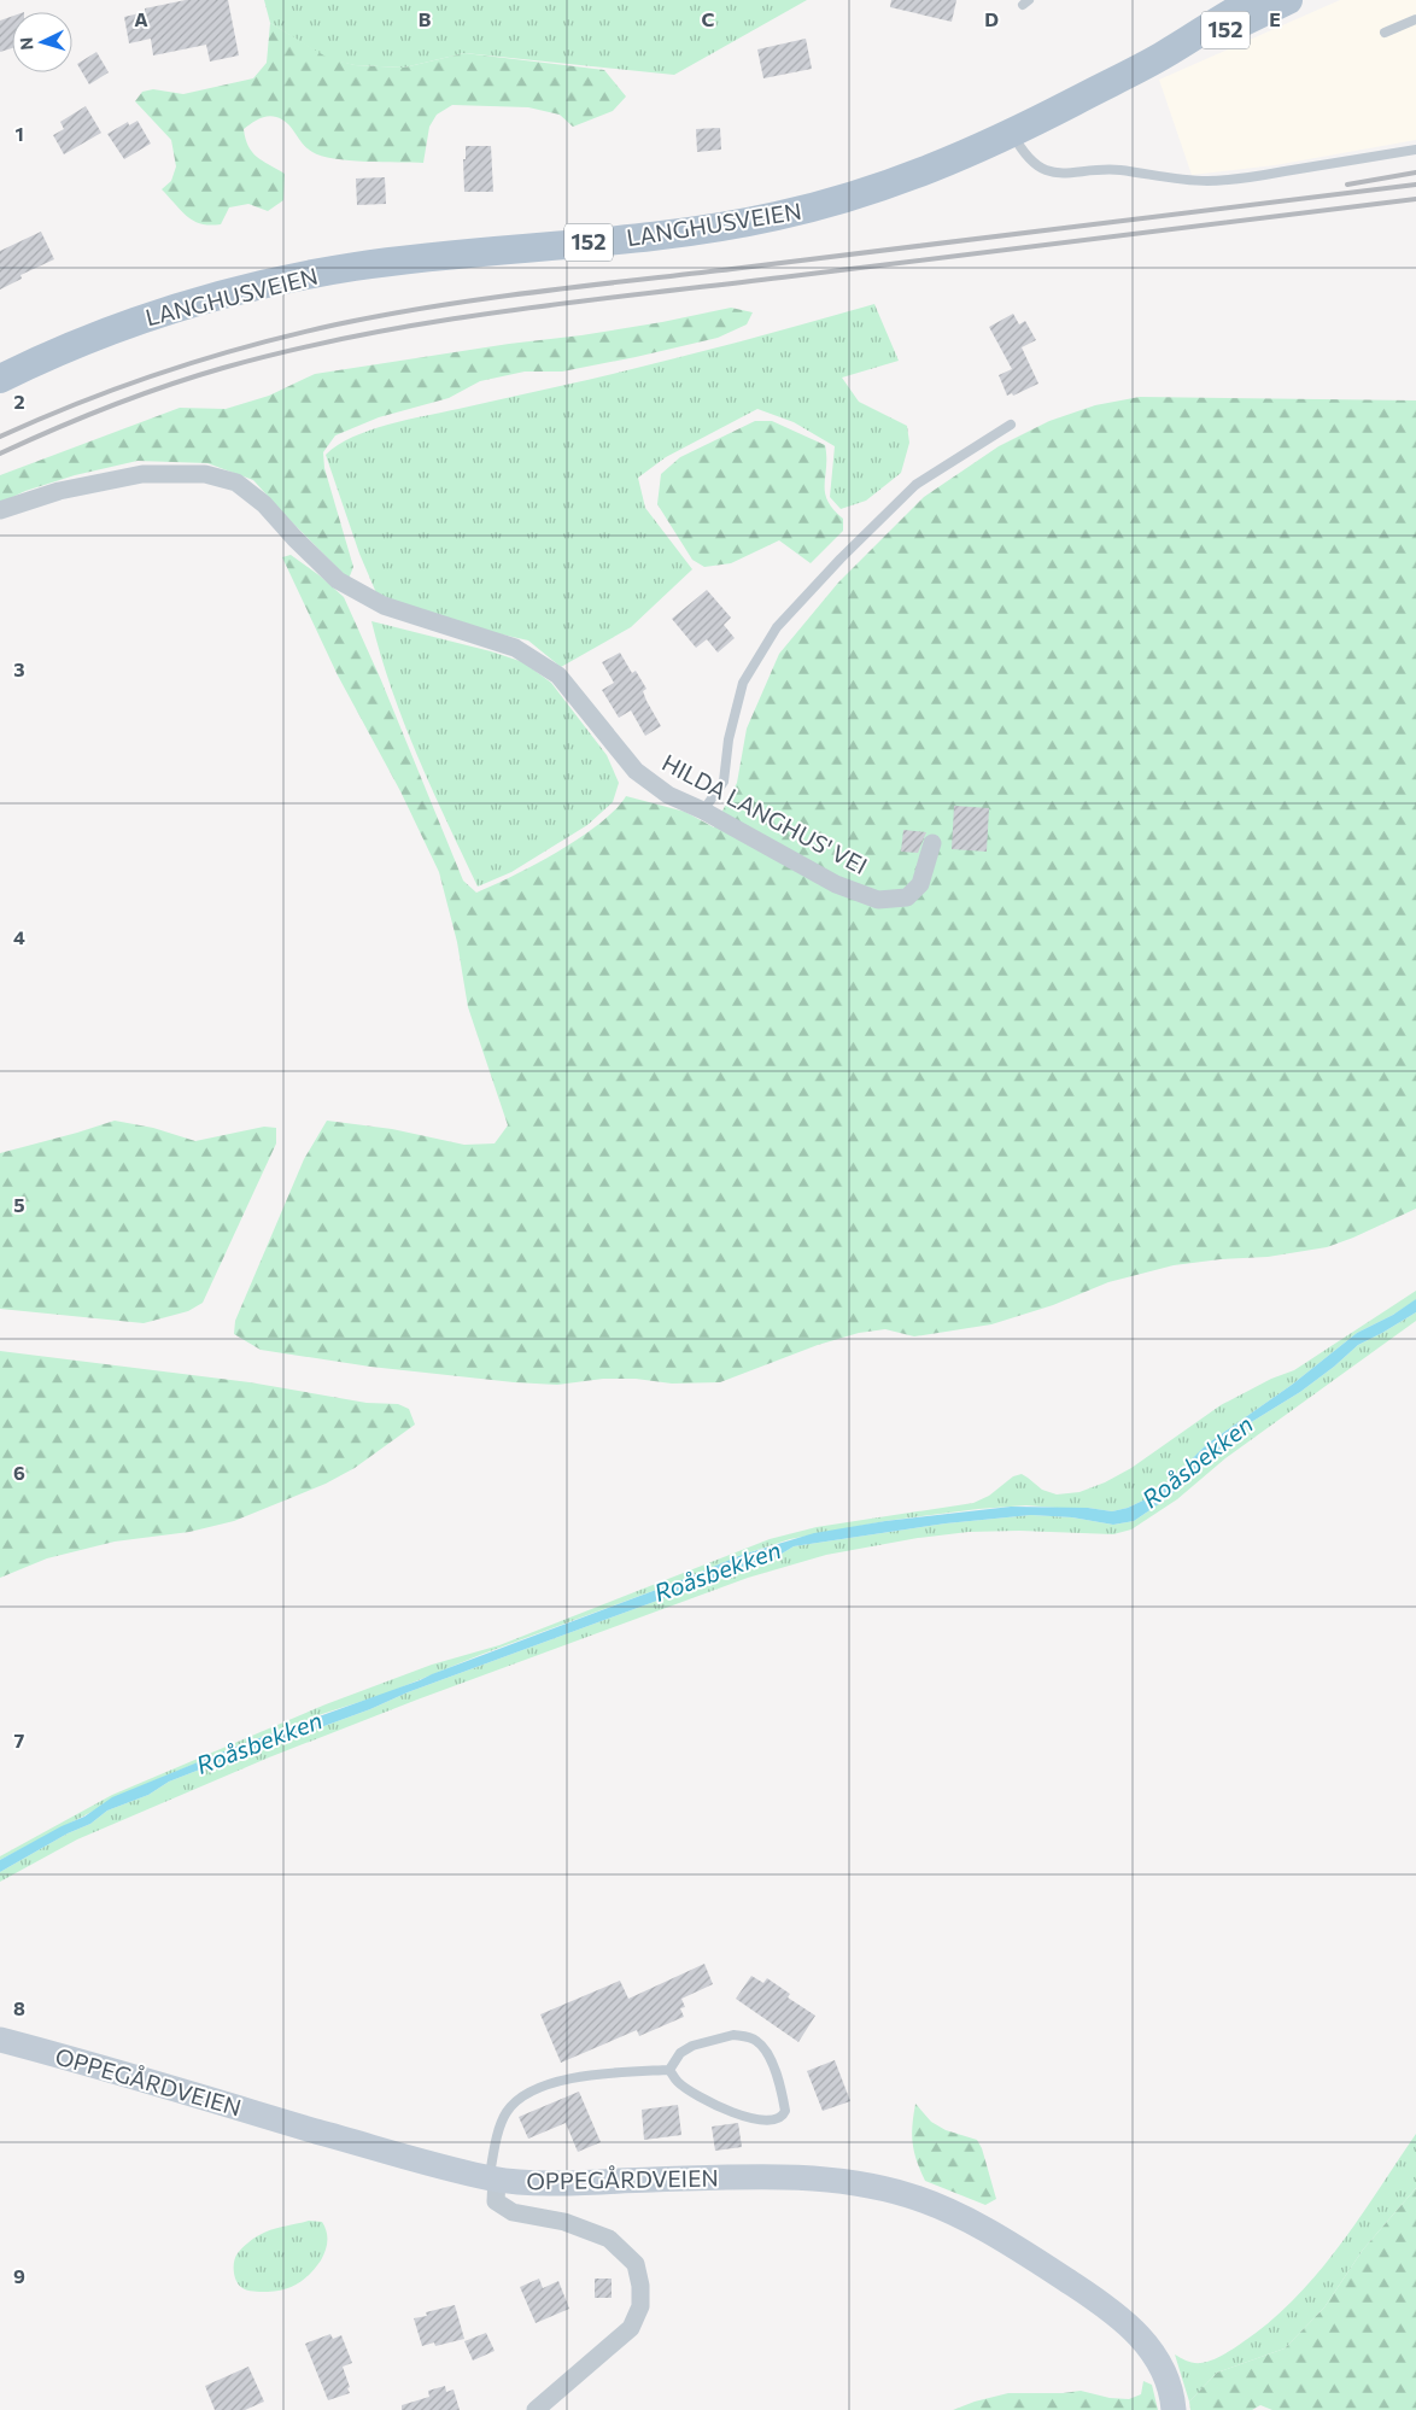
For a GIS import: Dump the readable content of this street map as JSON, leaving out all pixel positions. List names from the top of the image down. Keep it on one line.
{"streets":{"main road":["152","LANGHUSVEIEN","OPPEGÅRDVEIEN"],"street":["HILDA LANGHUS' VEI"]},"water":["Roåsbekken"],"north":"left","grid":{"columns":["A","B","C","D","E"],"rows":["1","2","3","4","5","6","7","8","9"]}}
